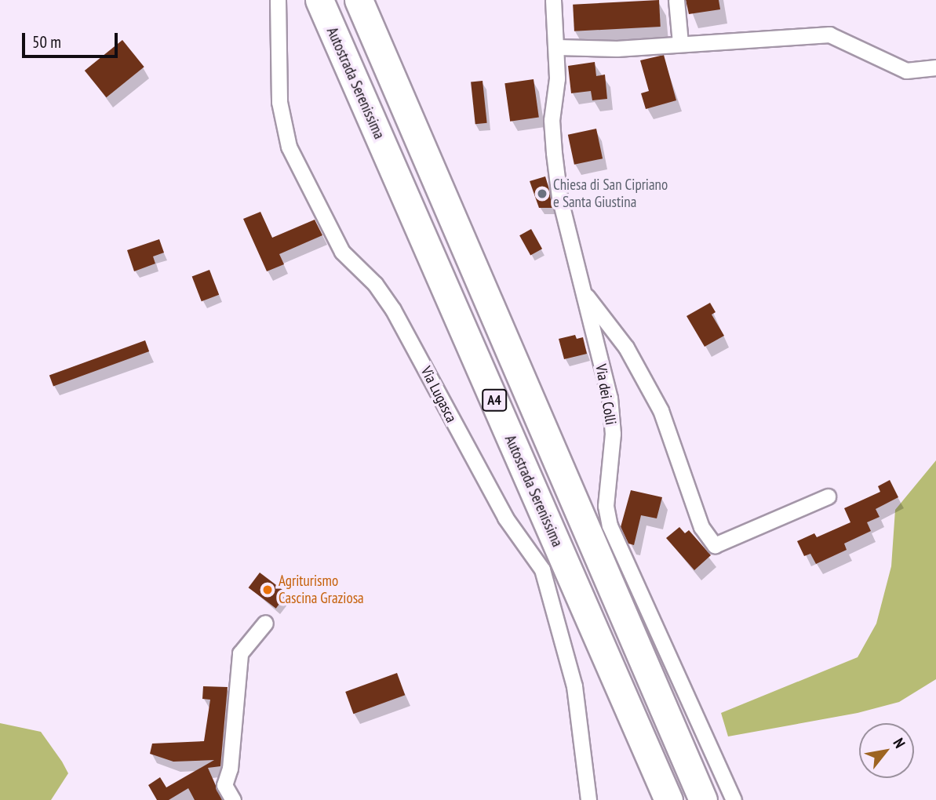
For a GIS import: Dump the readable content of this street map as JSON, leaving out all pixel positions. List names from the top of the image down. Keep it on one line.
{"streets":{"highway":["Autostrada Serenissima","A4"],"street":["Via Lugasca","Via dei Colli"]},"places":["Chiesa di San Cipriano e Santa Giustina","Agriturismo Cascina Graziosa"],"scale_bar":"50 m","north":"top right"}
